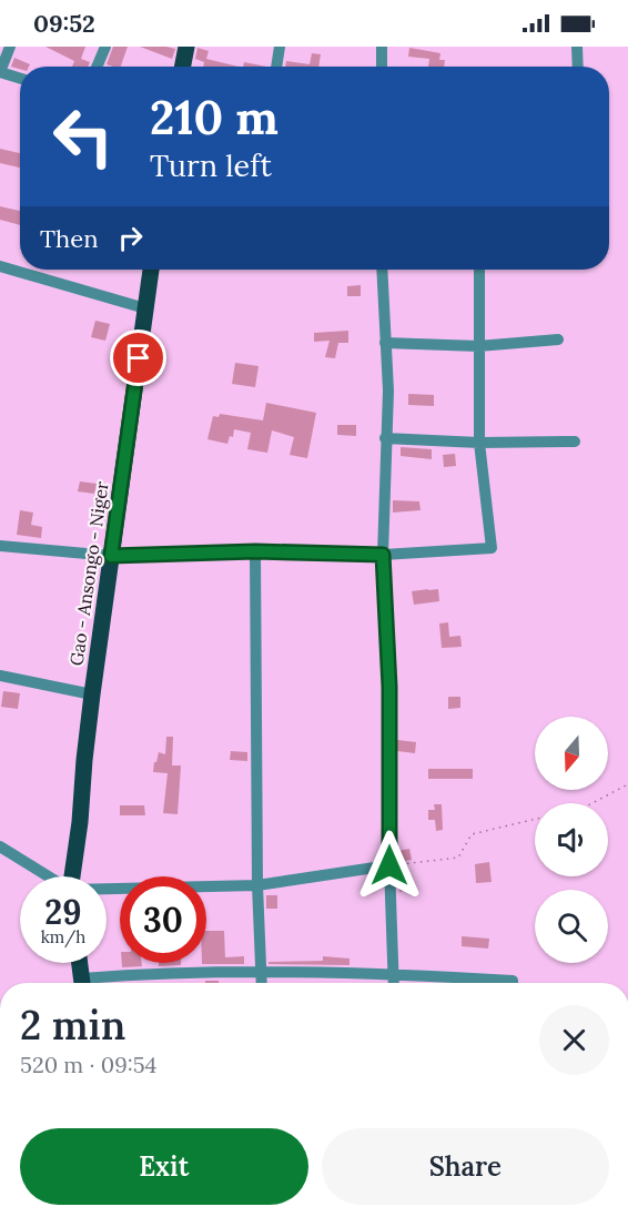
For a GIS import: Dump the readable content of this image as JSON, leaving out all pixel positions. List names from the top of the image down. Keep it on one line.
{"streets":{"main road":["Gao - Ansongo - Niger"]},"north":"bottom","page":{"status":"09:52","turn":["210 m","Turn left"],"then":"Then","speed":"29 km/h","limit":"30","heading":["2 min","520 m · 09:54"],"buttons":["Exit","Share"]}}
